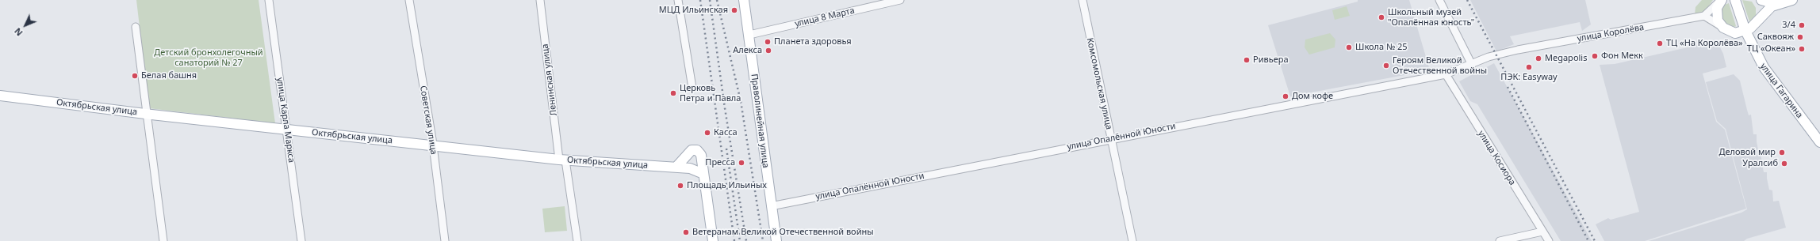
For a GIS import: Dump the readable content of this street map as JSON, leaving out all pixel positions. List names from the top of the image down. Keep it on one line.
{"streets":{"main road":["улица Гагарина","Октябрьская улица","Праволинейная улица"],"street":["улица 8 Марта","улица Королёва","Ленинская улица","Комсомольская улица","улица Карла Маркса","Советская улица","улица Опалённой Юности","улица Косиора"]},"crossings":[["улица 8 Марта","Праволинейная улица"],["улица Королёва","улица Опалённой Юности"],["Ленинская улица","Октябрьская улица"],["Комсомольская улица","улица Опалённой Юности"],["Октябрьская улица","улица Карла Маркса"],["Октябрьская улица","Советская улица"],["Праволинейная улица","улица Опалённой Юности"],["улица Опалённой Юности","улица Косиора"]],"parks":["Детский бронхолегочный санаторий № 27"],"places":["МЦД Ильинская","Школьный музей \"Опалённая юность\"","3/4","Саквояж","Планета здоровья","ТЦ «На Королёва»","Школа № 25","ТЦ «Океан»","Алекса","Фон Мекк","Megapolis","Ривьера","Героям Великой Отечественной войны","ПЭК: Easyway","Белая башня","Церковь Петра и Павла","Дом кофе","Касса","Деловой мир","Пресса","Уралсиб","Площадь Ильиных","Ветеранам Великой Отечественной войны"],"north":"bottom left"}
